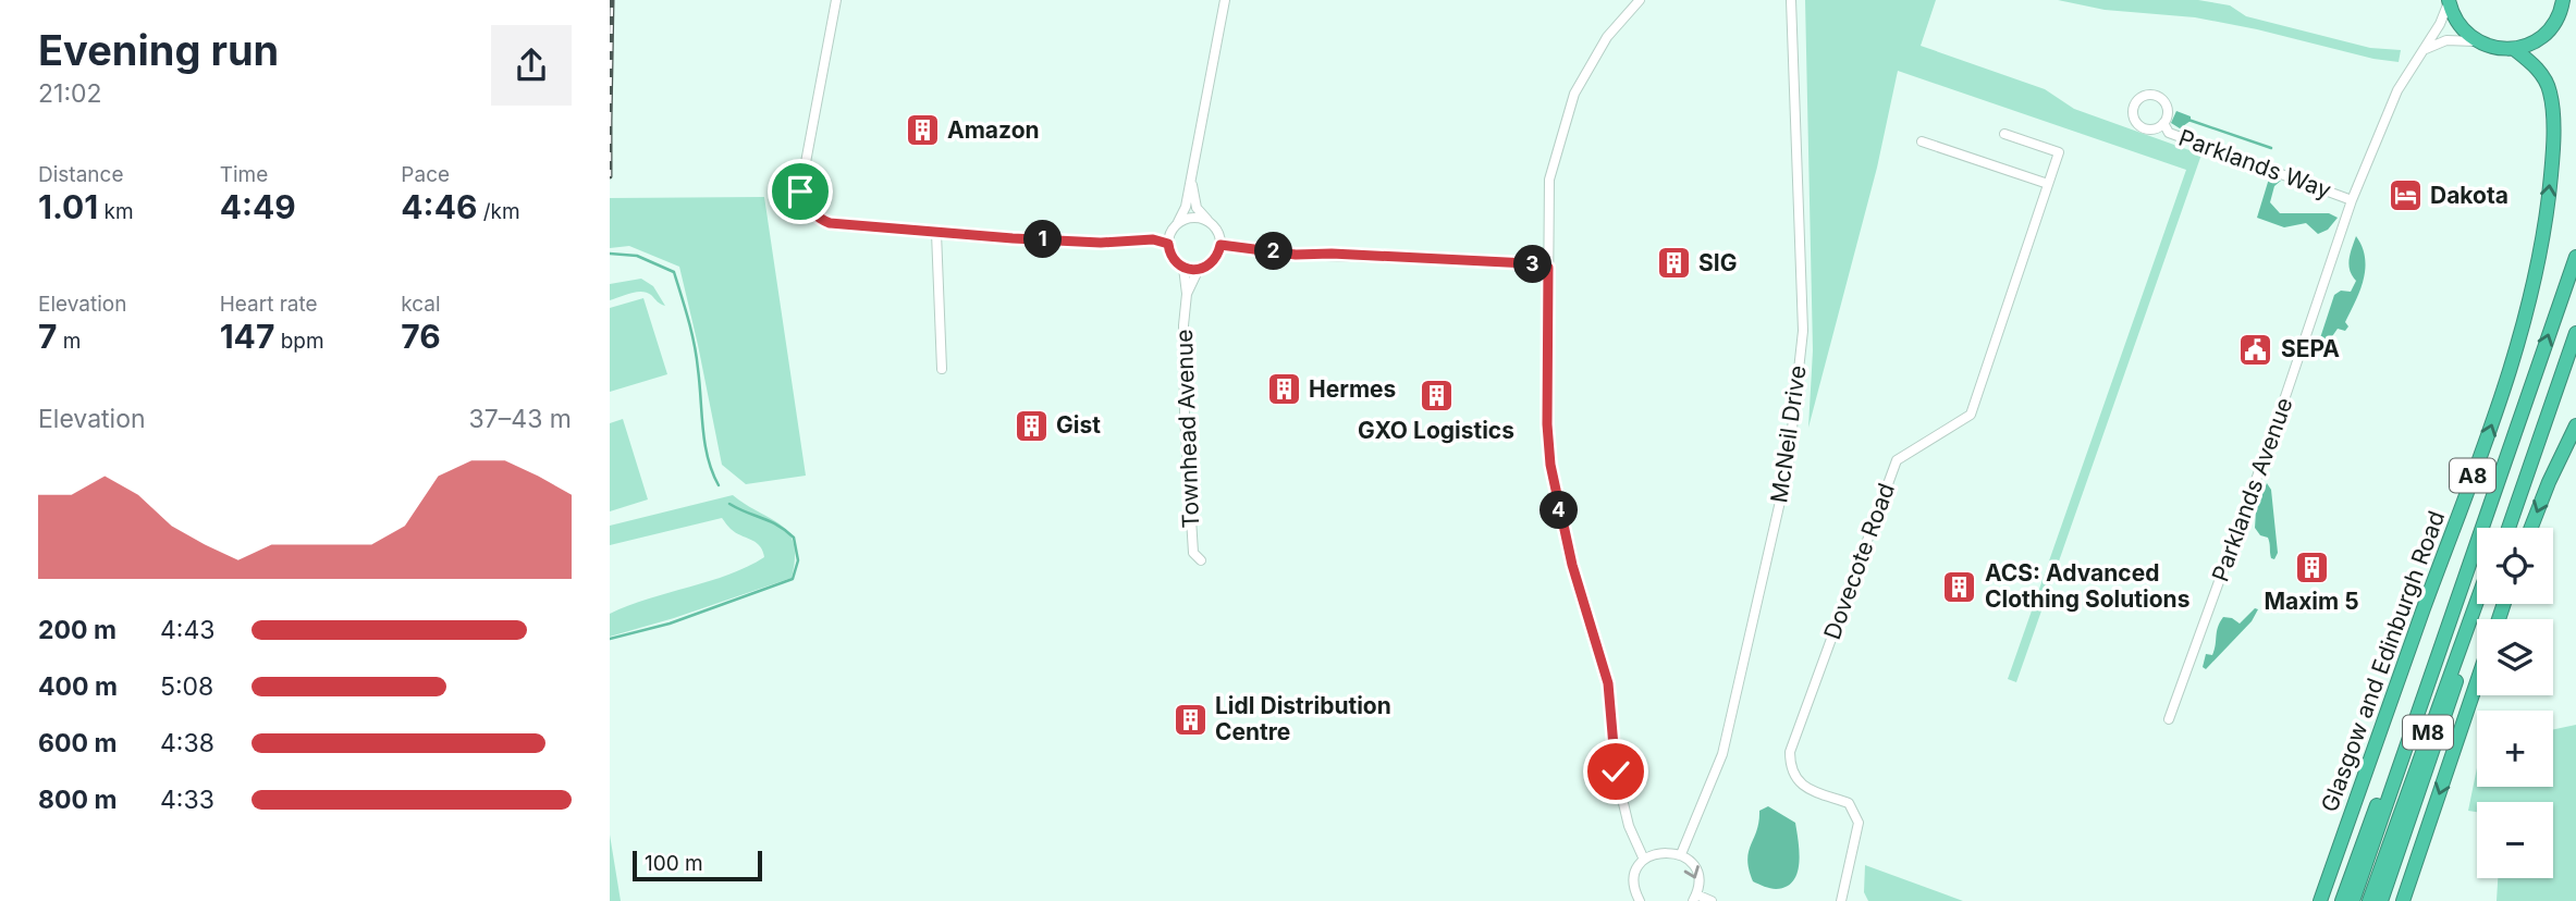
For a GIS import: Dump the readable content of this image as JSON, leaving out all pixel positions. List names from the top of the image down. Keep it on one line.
{"streets":{"highway":["A8","Glasgow and Edinburgh Road","M8"],"street":["Parklands Way","Townhead Avenue","McNeil Drive","Parklands Avenue","Dovecote Road"]},"crossings":[["Parklands Way","Parklands Avenue"]],"places":{"building":["Amazon","SIG","Hermes","GXO Logistics","Gist","Maxim 5","ACS: Advanced Clothing Solutions","Lidl Distribution Centre"],"hotel":["Dakota"],"public building":["SEPA"]},"scale_bar":"100 m","page":{"heading":["Evening run","21:02"],"stats":[["Distance","1.01 km"],["Time","4:49"],["Pace","4:46 /km"],["Elevation","7 m"],["Heart rate","147 bpm"],["kcal","76"]],"pins":["1","2","3","4"],"chart":["Elevation","37–43 m"],"map_buttons":["+","−"],"list":[{"name":"200 m","note":"4:43"},{"name":"400 m","note":"5:08"},{"name":"600 m","note":"4:38"},{"name":"800 m","note":"4:33"}],"scale":"100 m"}}
